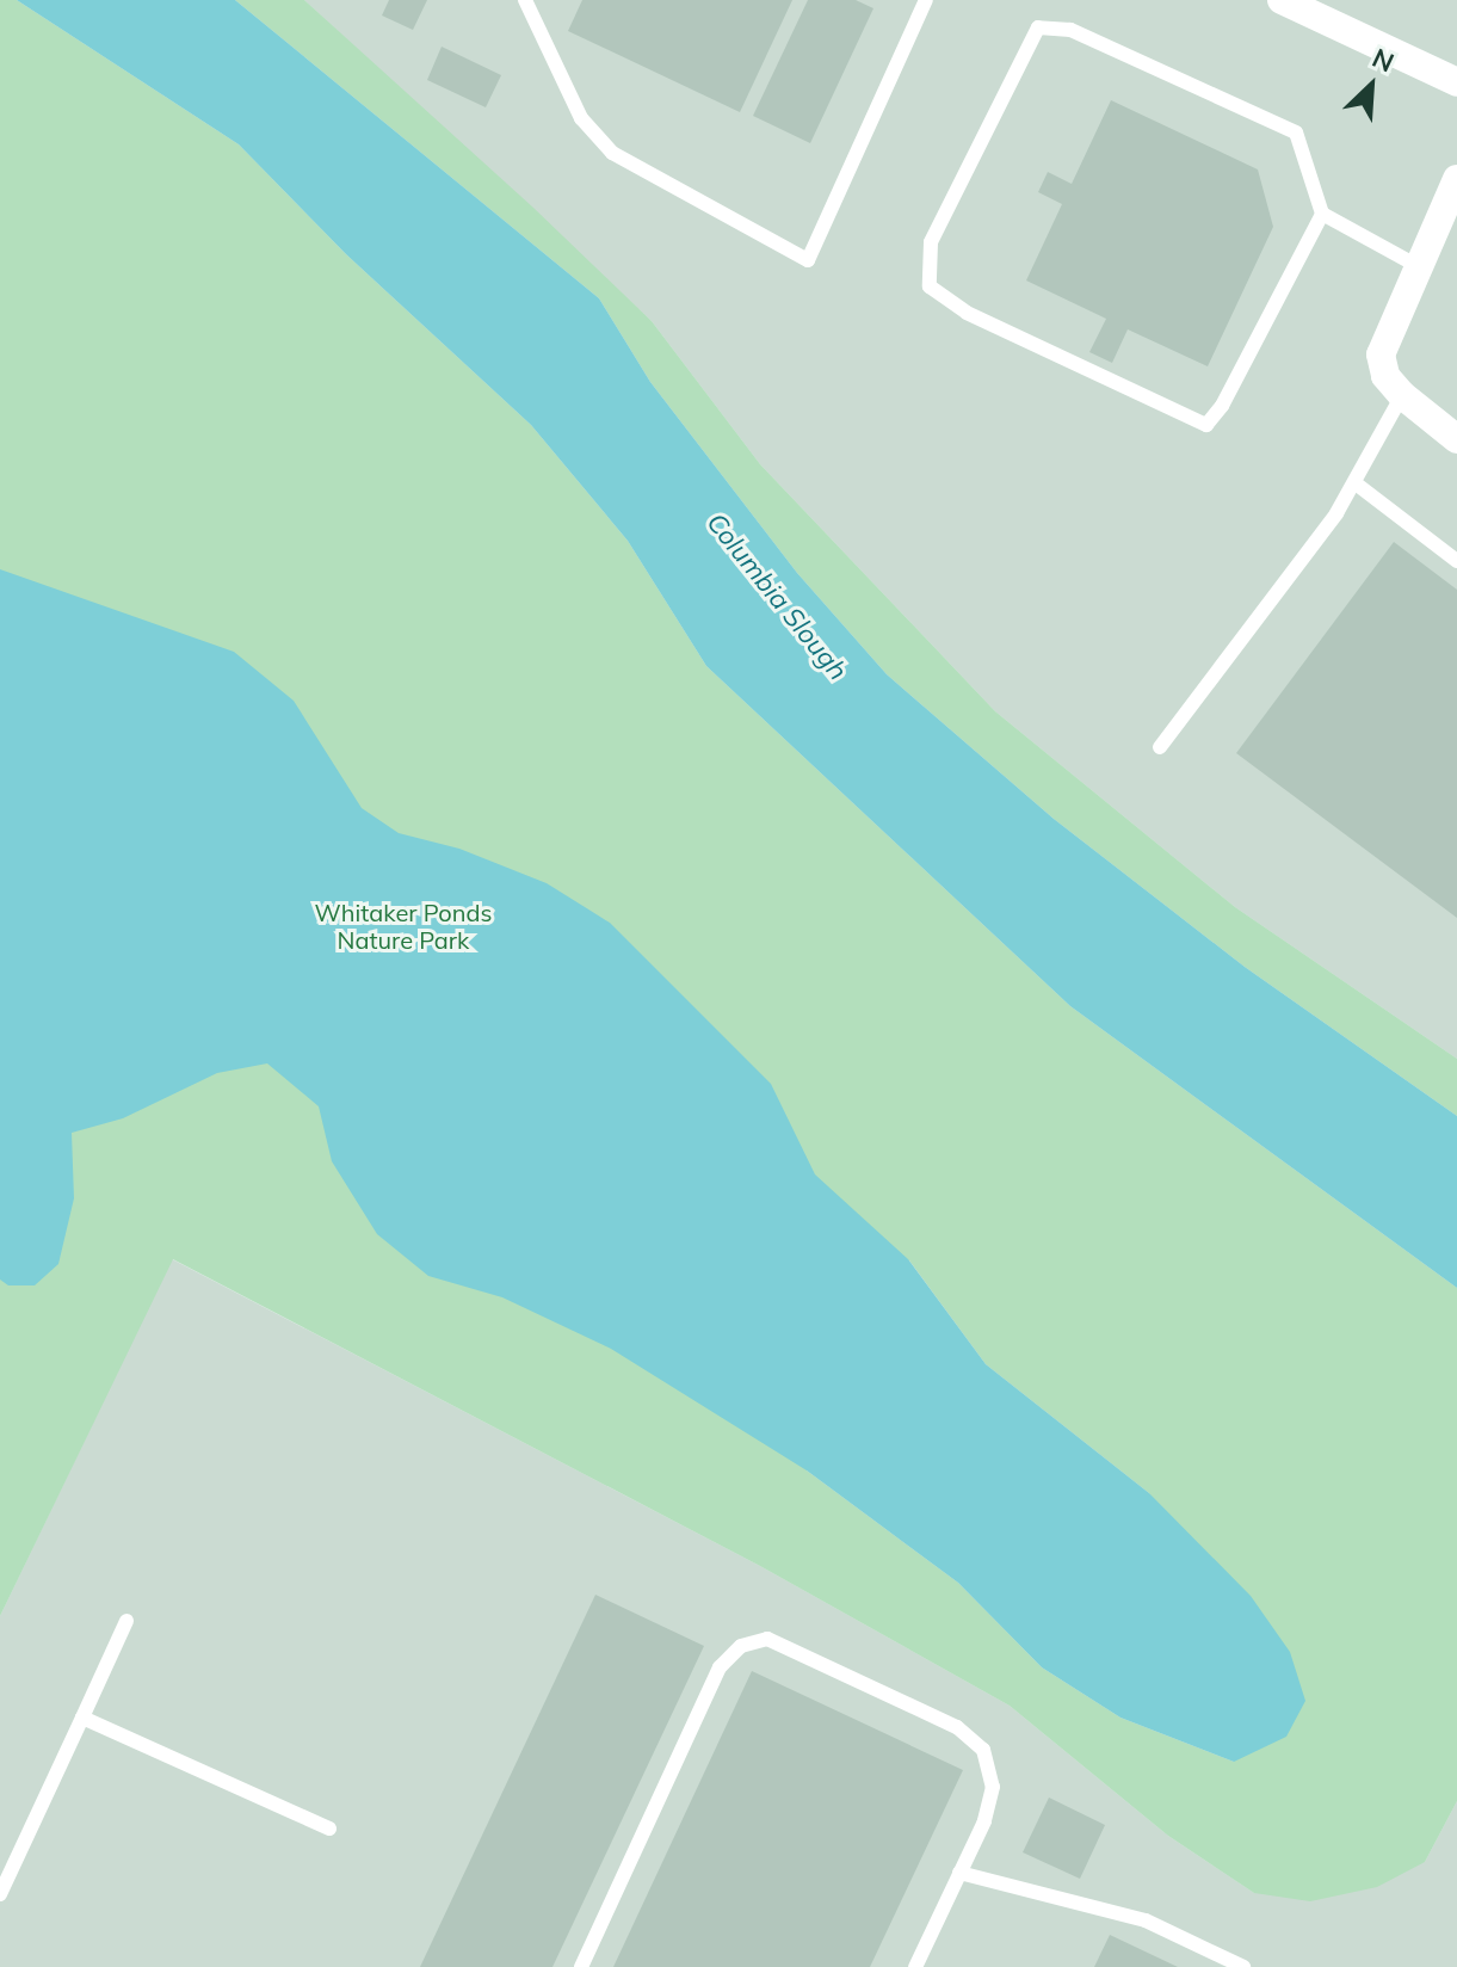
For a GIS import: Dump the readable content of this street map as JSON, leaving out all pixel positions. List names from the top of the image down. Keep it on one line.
{"water":["Columbia Slough"],"parks":["Whitaker Ponds Nature Park"],"north":"top right"}
